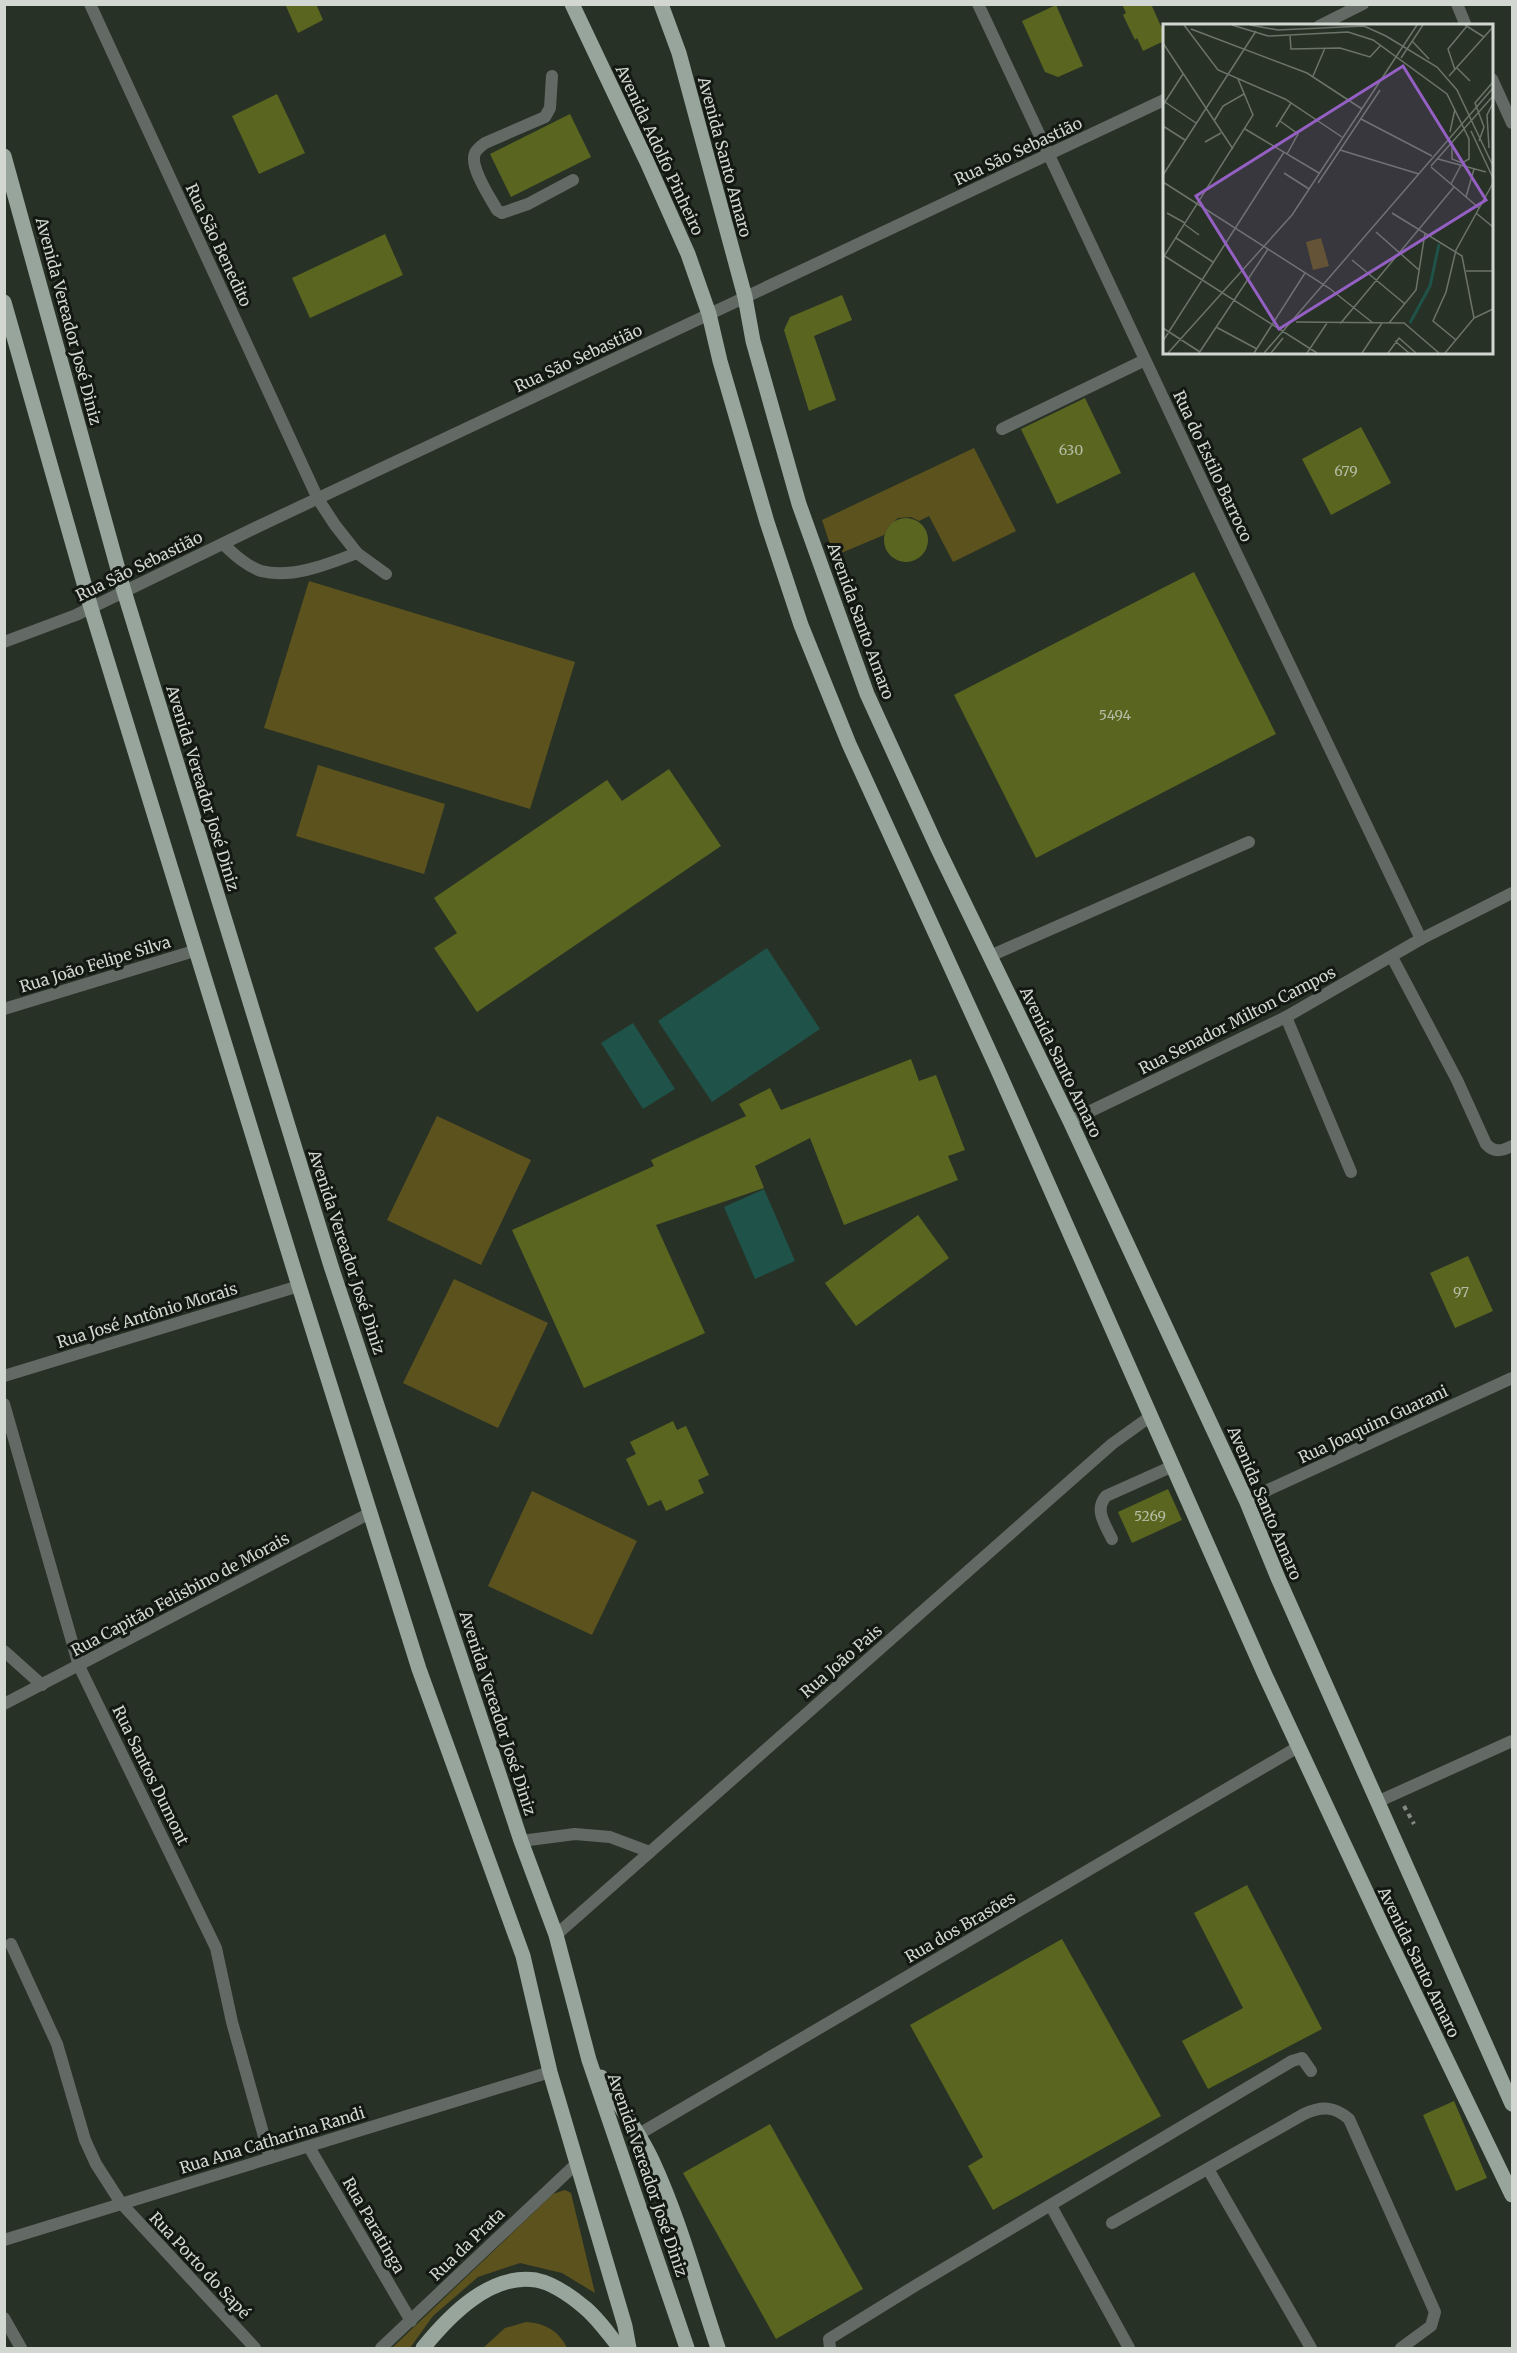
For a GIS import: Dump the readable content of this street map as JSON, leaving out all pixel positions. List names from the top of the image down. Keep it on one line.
{"streets":{"main road":["Avenida Adolfo Pinheiro","Avenida Santo Amaro","Avenida Vereador José Diniz"],"street":["Rua São Sebastião","Rua São Benedito","Rua do Estilo Barroco","Rua João Felipe Silva","Rua Senador Milton Campos","Rua José Antônio Morais","Rua Joaquim Guarani","Rua Capitão Felisbino de Morais","Rua João Pais","Rua Santos Dumont","Rua dos Brasões","Rua Ana Catharina Randi","Rua Paratinga","Rua da Prata","Rua Porto do Sapé"]},"crossings":[["Avenida Adolfo Pinheiro","Rua São Sebastião"],["Avenida Adolfo Pinheiro","Avenida Santo Amaro"],["Rua São Sebastião","Avenida Santo Amaro"],["Rua São Sebastião","Rua São Benedito"],["Rua São Sebastião","Avenida Vereador José Diniz"],["Rua São Sebastião","Rua do Estilo Barroco"],["Avenida Santo Amaro","Rua Senador Milton Campos"],["Avenida Santo Amaro","Rua Joaquim Guarani"],["Avenida Santo Amaro","Rua João Pais"],["Avenida Santo Amaro","Rua dos Brasões"],["Avenida Vereador José Diniz","Rua João Pais"],["Rua do Estilo Barroco","Rua Senador Milton Campos"],["Rua Capitão Felisbino de Morais","Rua Santos Dumont"],["Rua Santos Dumont","Rua Ana Catharina Randi"],["Rua Ana Catharina Randi","Rua Paratinga"],["Rua Ana Catharina Randi","Rua Porto do Sapé"],["Rua Paratinga","Rua da Prata"]],"house_numbers":["630","679","5494","97","5269"]}
